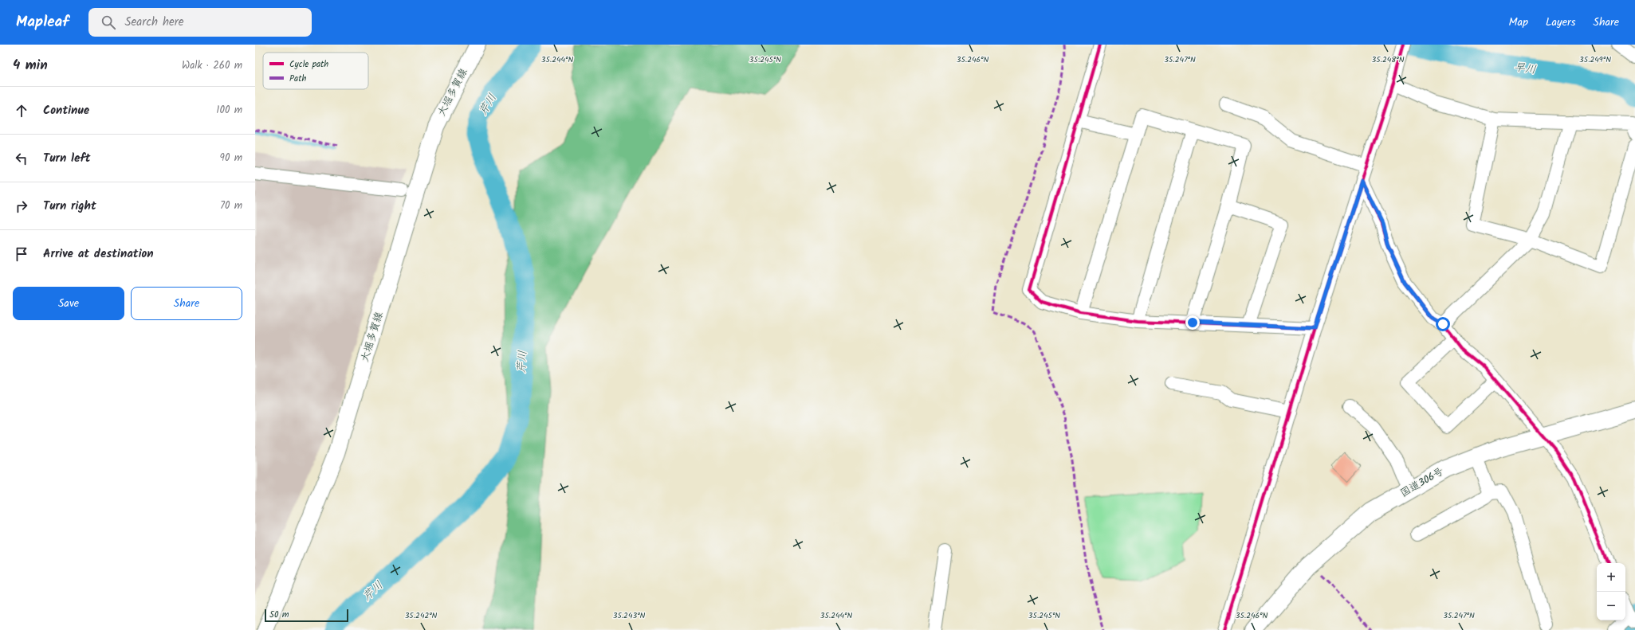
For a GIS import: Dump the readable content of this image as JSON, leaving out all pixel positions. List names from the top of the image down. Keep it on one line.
{"streets":{"highway":["国道306号"],"main road":["大堀多賀線"]},"water":["早川","芹川"],"legend":["Cycle path","Path"],"scale_bar":"50 m","page":{"header":"Mapleaf","search":"Search here","nav":["Map","Layers","Share"],"heading":["4 min","Walk · 260 m"],"list":[["Continue","100 m"],["Turn left","90 m"],["Turn right","70 m"],"Arrive at destination"],"buttons":["Save","Share"],"map_buttons":["+","−"],"scale":"50 m"},"coordinates":["35.244°N","35.245°N","35.246°N","35.247°N","35.248°N","35.249°N","35.242°N","35.243°N"]}
